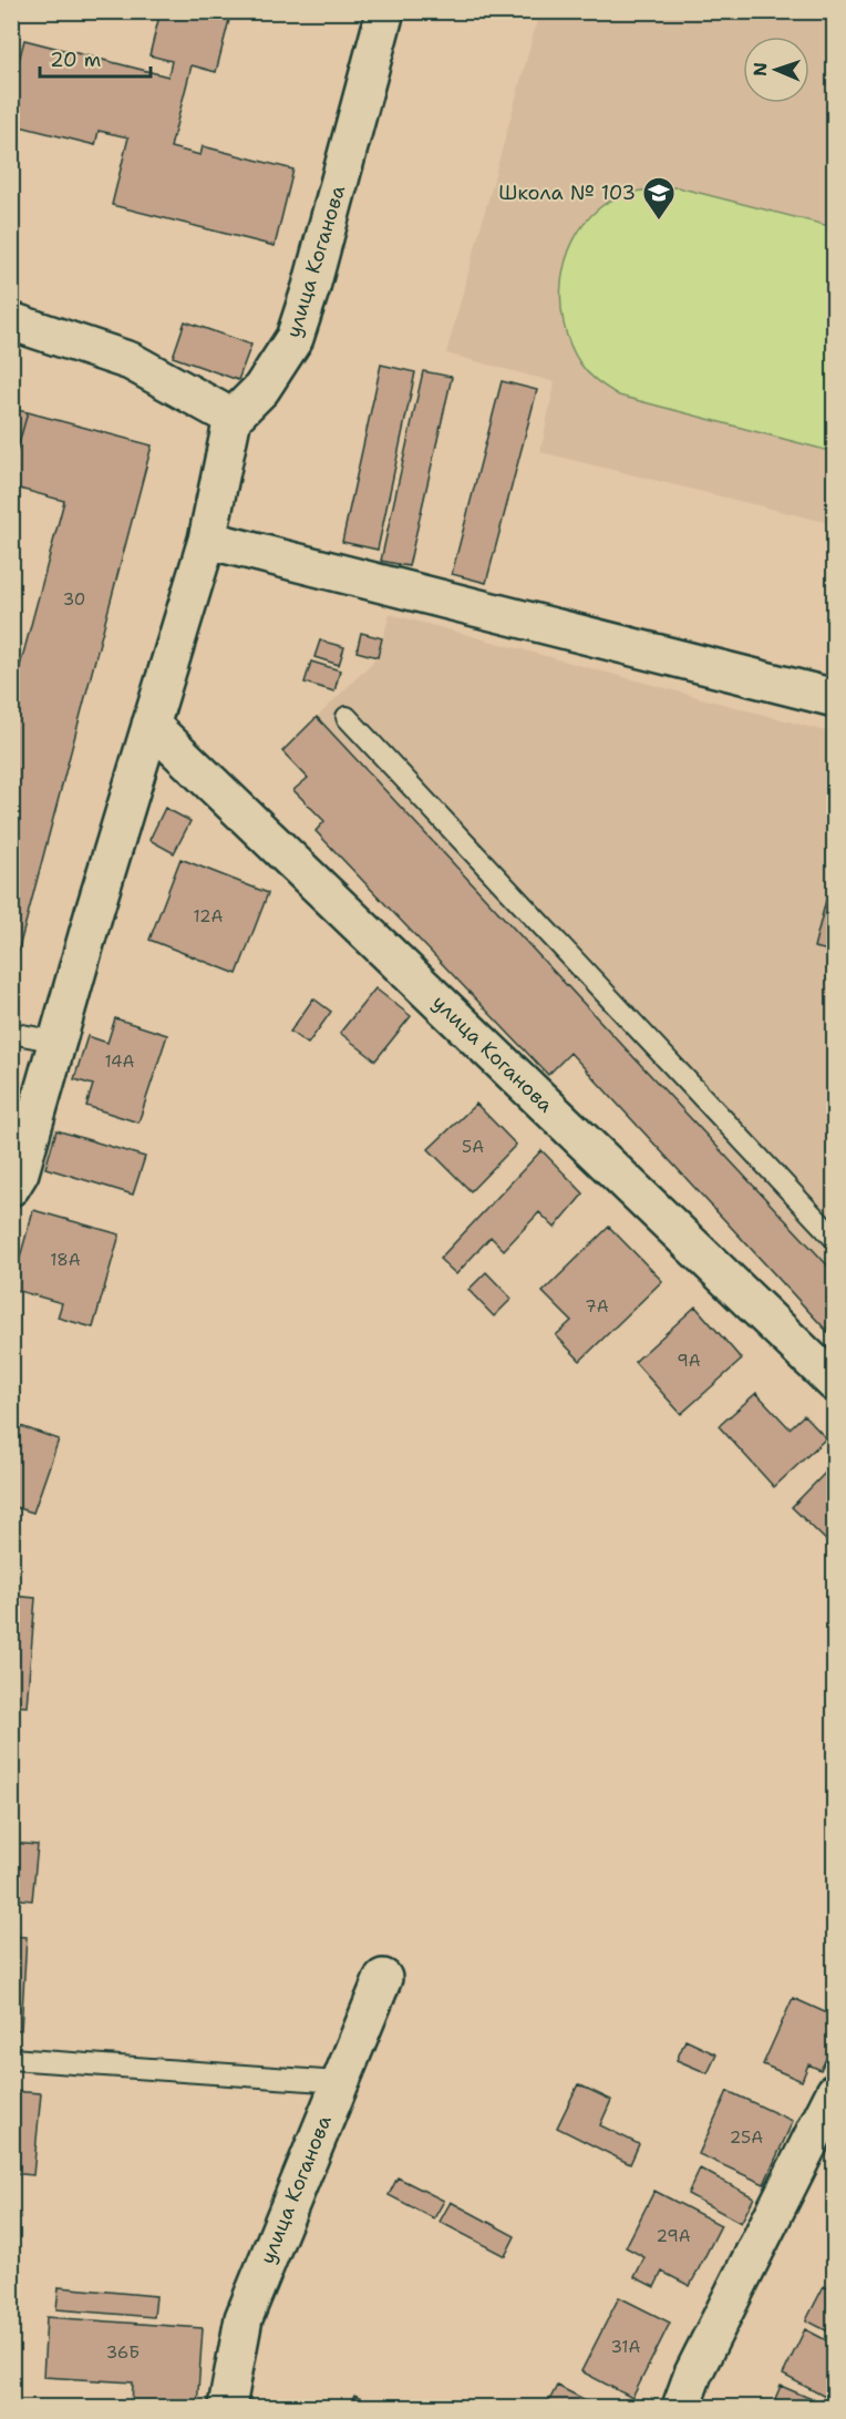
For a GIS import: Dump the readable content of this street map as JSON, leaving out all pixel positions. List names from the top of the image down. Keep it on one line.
{"streets":{"street":["улица Коганова"]},"places":{"school or university":["Школа № 103"]},"house_numbers":["30","12А","14А","5А","18А","7А","9А","25А","29А","31А","36Б"],"scale_bar":"20 m","north":"left"}
